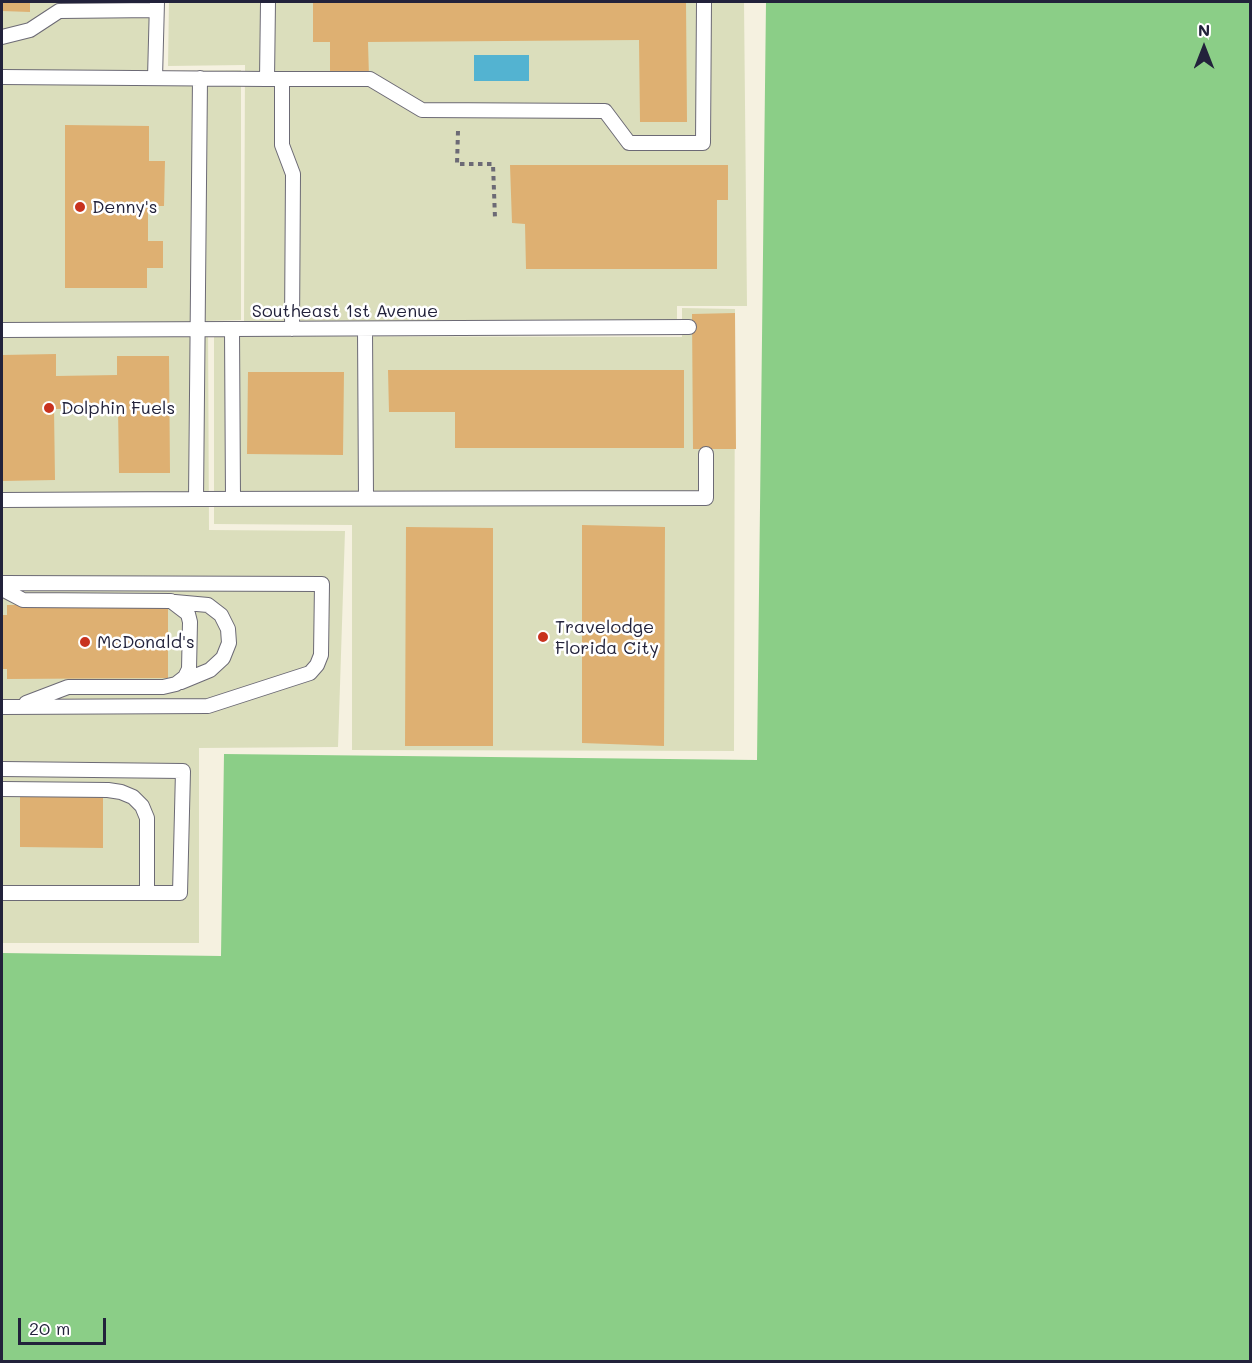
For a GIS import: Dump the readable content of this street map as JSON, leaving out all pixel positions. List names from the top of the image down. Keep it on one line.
{"streets":{"lane":["Southeast 1st Avenue"]},"places":["Denny's","Dolphin Fuels","Travelodge Florida City","McDonald's"],"scale_bar":"20 m","north":"top"}
